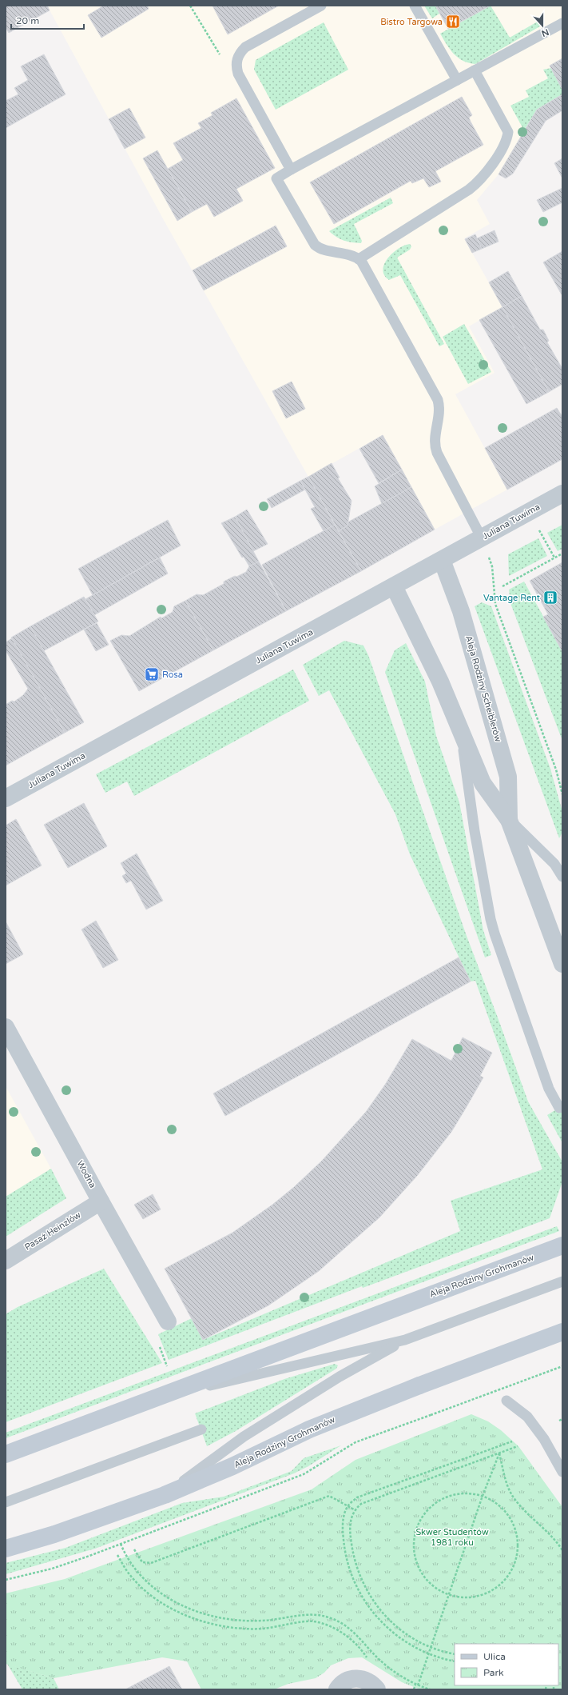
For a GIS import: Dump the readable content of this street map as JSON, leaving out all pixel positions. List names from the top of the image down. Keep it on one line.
{"streets":{"main road":["Aleja Rodziny Grohmanów"],"street":["Juliana Tuwima","Aleja Rodziny Scheiblerów","Wodna","Pasaż Heinzlów"]},"crossings":[["Juliana Tuwima","Aleja Rodziny Scheiblerów"],["Wodna","Pasaż Heinzlów"]],"parks":["Skwer Studentów 1981 roku"],"places":{"restaurant":["Bistro Targowa"],"building":["Vantage Rent"],"supermarket":["Rosa"]},"legend":["Ulica","Park"],"scale_bar":"20 m","north":"bottom"}
